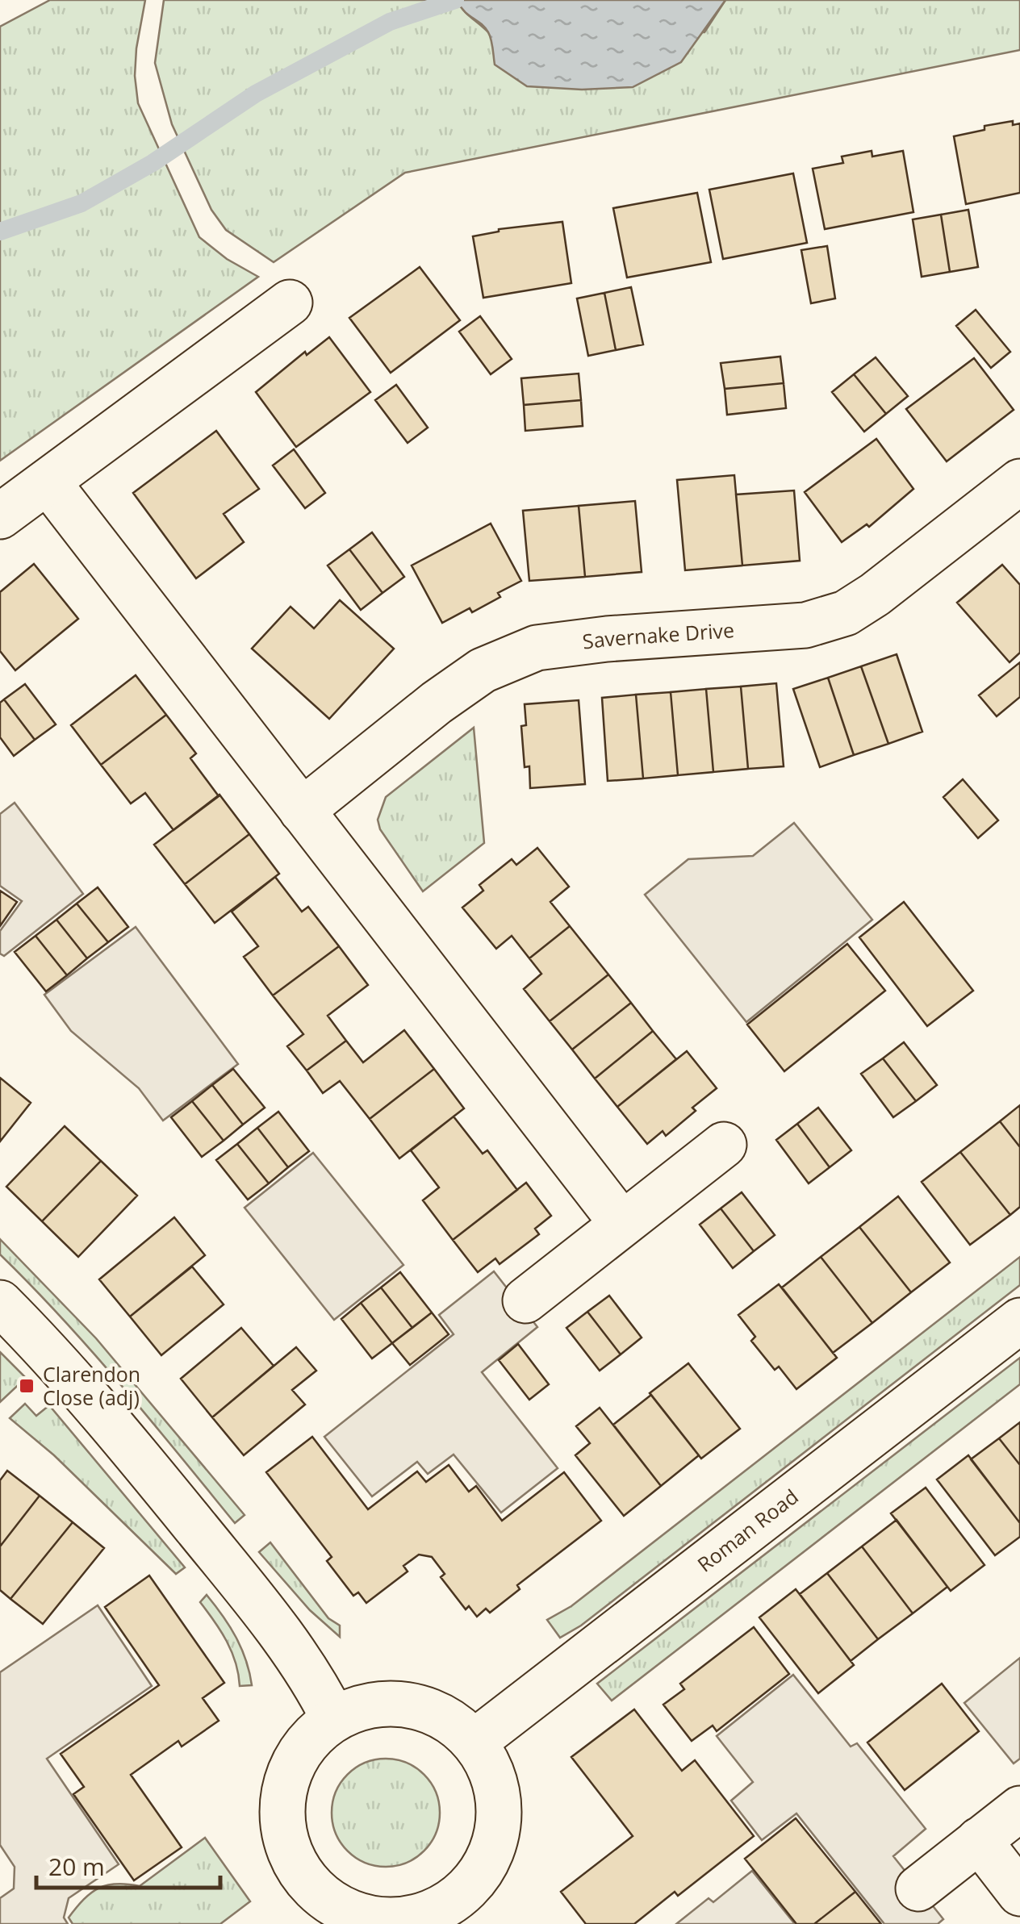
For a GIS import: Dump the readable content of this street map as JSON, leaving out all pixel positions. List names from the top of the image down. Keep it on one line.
{"streets":{"street":["Savernake Drive","Roman Road"]},"places":{"transit":["Clarendon Close (adj)"]},"scale_bar":"20 m"}
